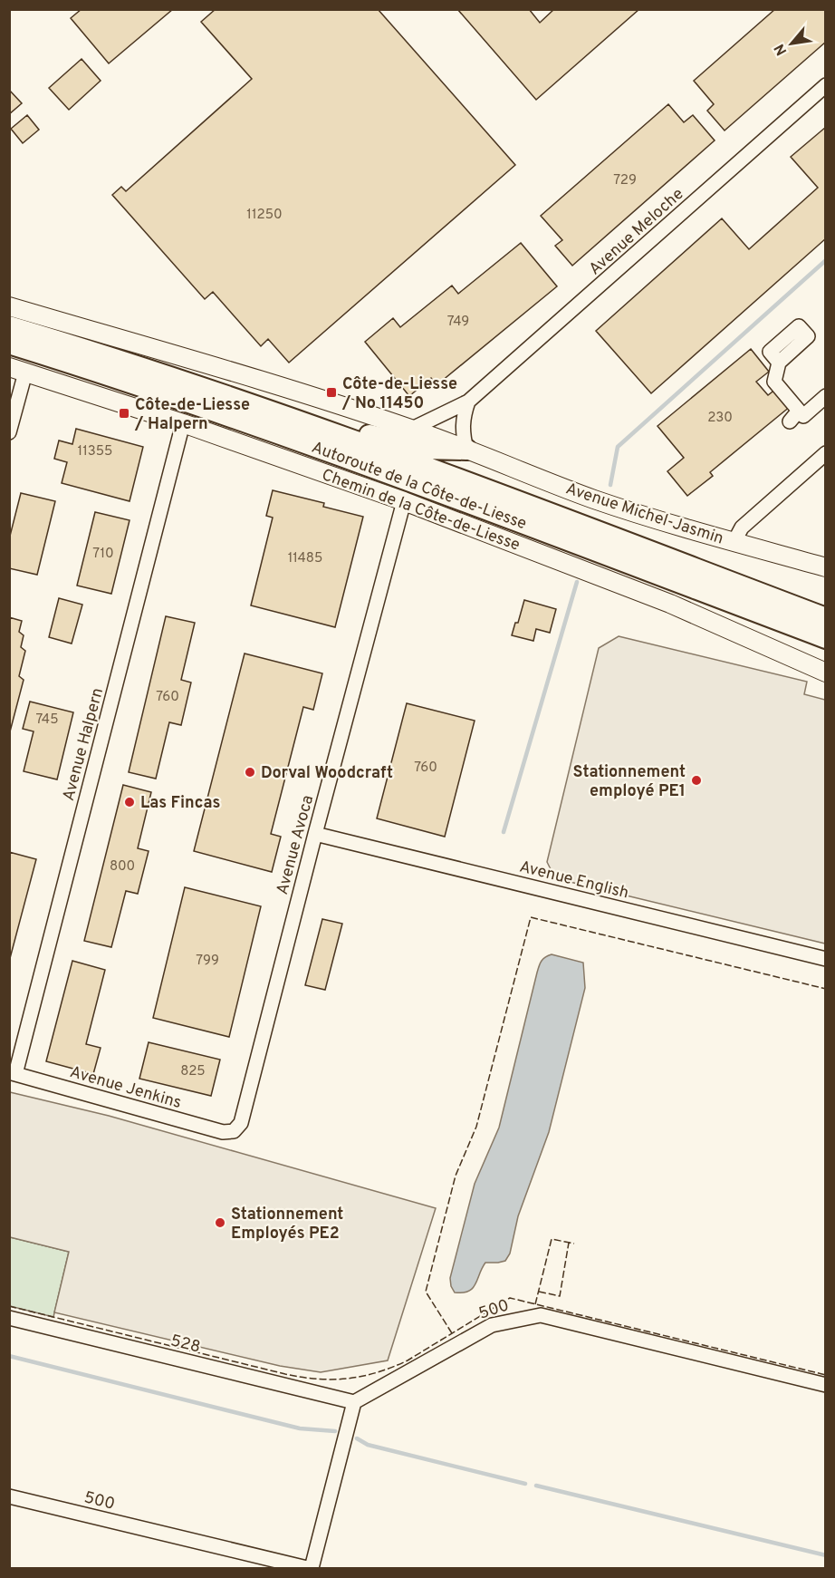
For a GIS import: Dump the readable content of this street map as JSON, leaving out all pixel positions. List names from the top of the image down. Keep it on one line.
{"streets":{"highway":["Autoroute de la Côte-de-Liesse"],"main road":["Chemin de la Côte-de-Liesse","Avenue Michel-Jasmin"],"street":["Avenue Meloche","Avenue Halpern","Avenue Avoca","Avenue English","Avenue Jenkins","500","528"]},"crossings":[["Chemin de la Côte-de-Liesse","Avenue Halpern"],["Chemin de la Côte-de-Liesse","Avenue Avoca"],["Avenue Halpern","Avenue Jenkins"],["Avenue Avoca","Avenue English"],["Avenue Avoca","Avenue Jenkins"],["500","528"]],"places":{"transit":["Côte-de-Liesse / No 11450","Côte-de-Liesse / Halpern"],"other":["Dorval Woodcraft","Stationnement employé PE1","Las Fincas","Stationnement Employés PE2"]},"house_numbers":["729","11250","749","230","11355","710","11485","760","745","760","800","799","825"],"north":"bottom left"}
